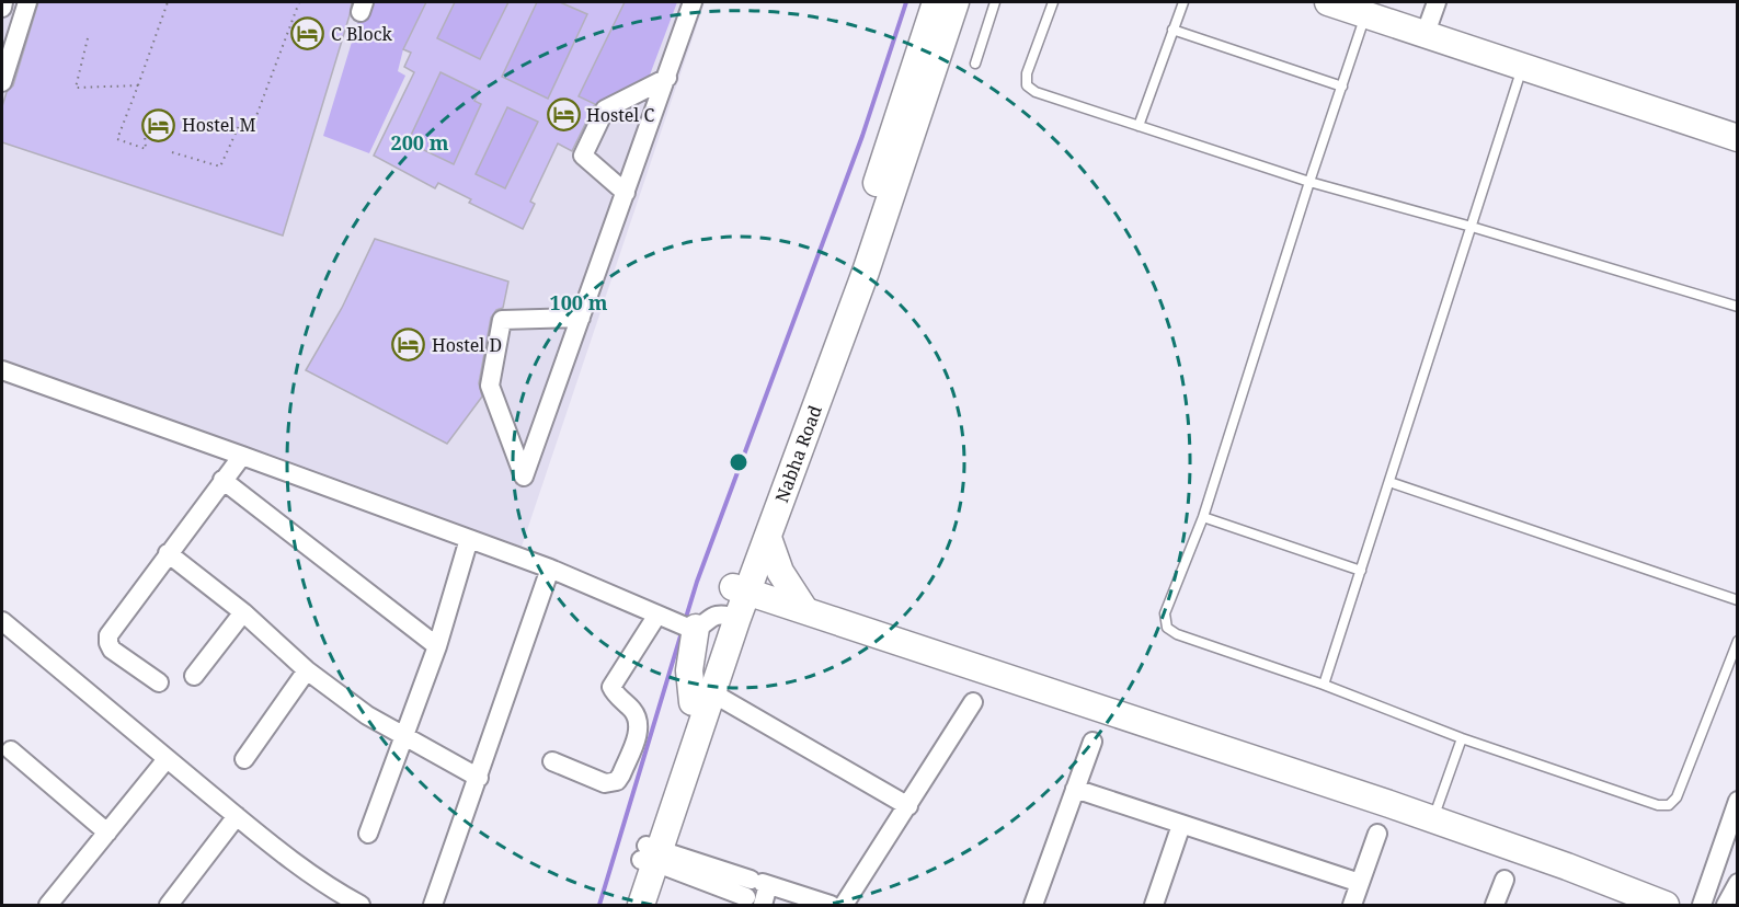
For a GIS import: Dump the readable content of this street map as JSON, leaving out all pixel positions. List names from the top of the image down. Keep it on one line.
{"streets":{"main road":["Nabha Road"]},"places":{"hotel":["C Block","Hostel C","Hostel M","Hostel D"]},"rings":["200 m","100 m"]}
